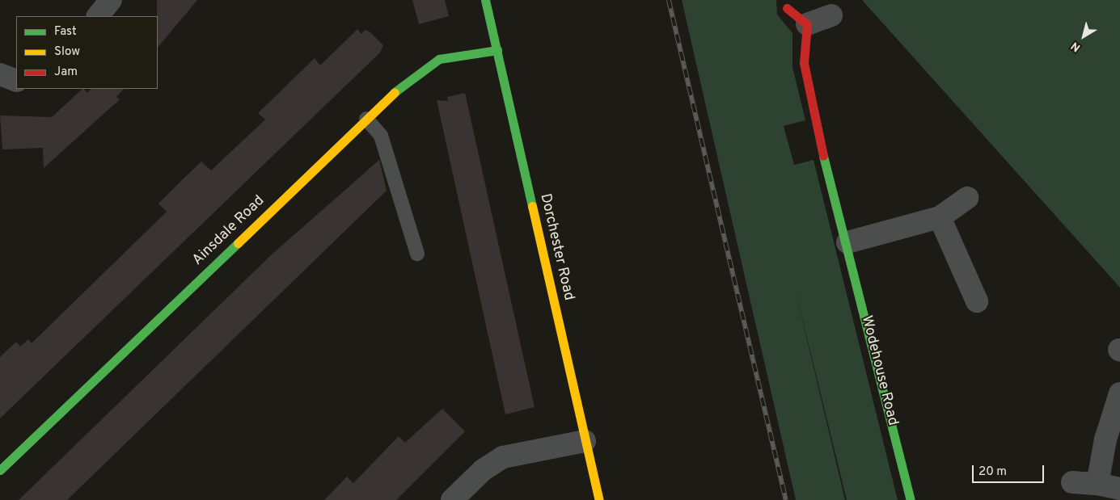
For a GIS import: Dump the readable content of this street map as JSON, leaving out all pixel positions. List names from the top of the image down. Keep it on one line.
{"streets":{"street":["Ainsdale Road","Dorchester Road","Wodehouse Road"]},"crossings":[["Ainsdale Road","Dorchester Road"]],"legend":["Fast","Slow","Jam"],"scale_bar":"20 m","north":"bottom left"}
